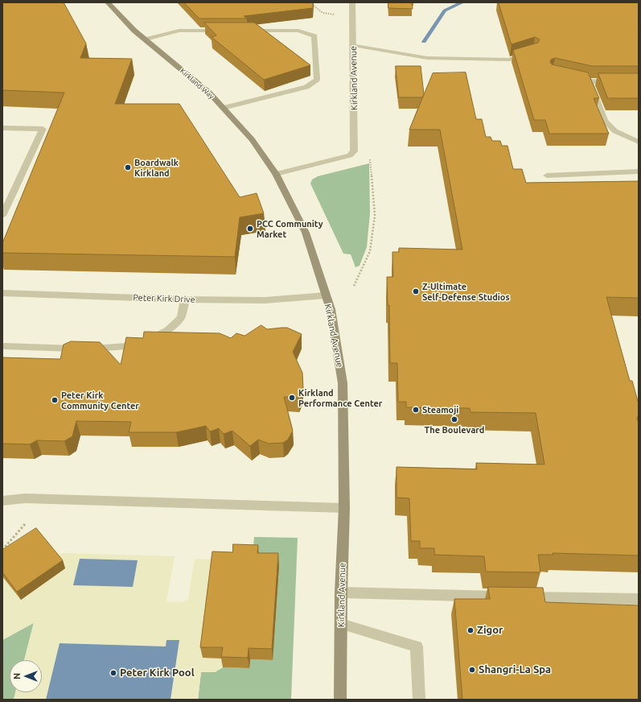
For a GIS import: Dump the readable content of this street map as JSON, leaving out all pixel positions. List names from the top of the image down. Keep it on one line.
{"streets":{"main road":["Kirkland Avenue","Kirkland Way"],"street":["Peter Kirk Drive"]},"crossings":[["Kirkland Avenue","Kirkland Way"],["Kirkland Avenue","Peter Kirk Drive"]],"places":["Boardwalk Kirkland","PCC Community Market","Z-Ultimate Self-Defense Studios","Kirkland Performance Center","Peter Kirk Community Center","Steamoji","The Boulevard","Zigor","Shangri-La Spa","Peter Kirk Pool"],"north":"left"}
